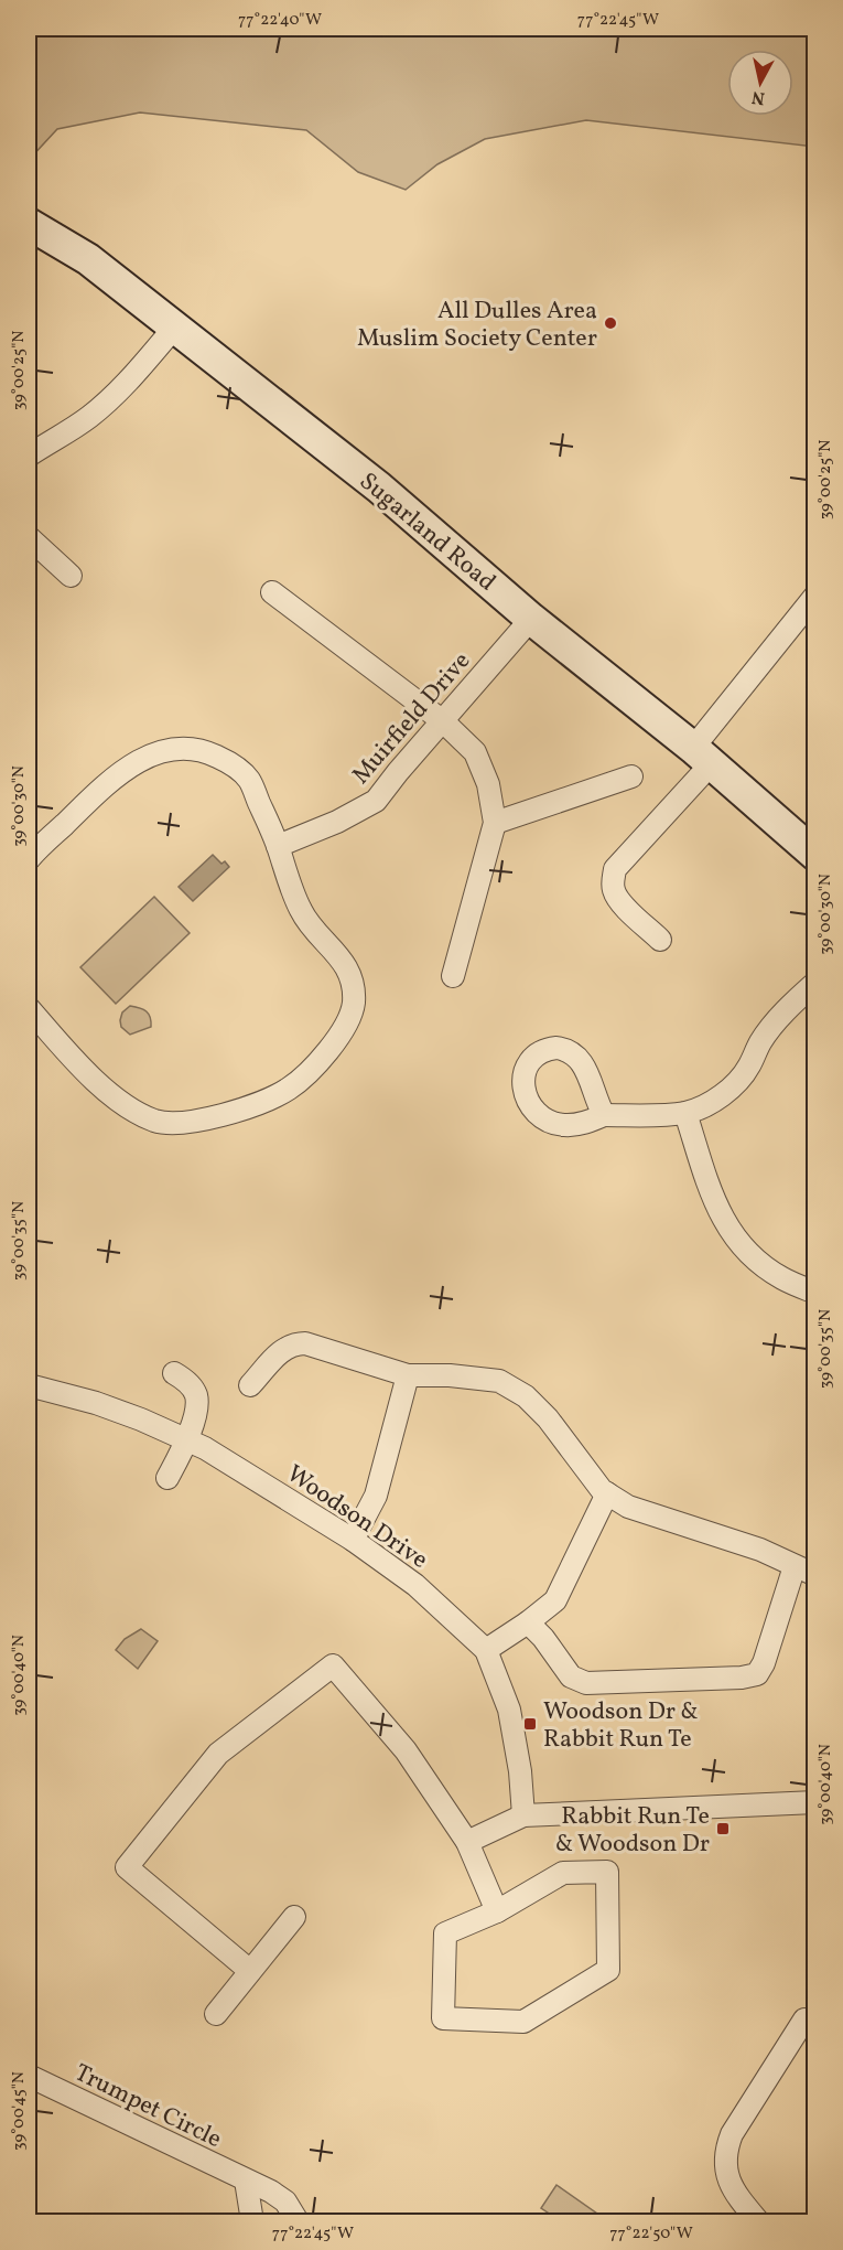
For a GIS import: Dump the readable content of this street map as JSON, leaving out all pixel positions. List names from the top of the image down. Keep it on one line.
{"streets":{"street":["Sugarland Road","Muirfield Drive","Woodson Drive","Trumpet Circle"]},"crossings":[["Sugarland Road","Muirfield Drive"]],"places":{"other":["All Dulles Area Muslim Society Center"],"transit":["Woodson Dr & Rabbit Run Te","Rabbit Run Te & Woodson Dr"]},"north":"bottom","coordinates":["77°22'40\"W","77°22'45\"W","39°00'25\"N","39°00'30\"N","39°00'35\"N","39°00'40\"N","39°00'45\"N","77°22'50\"W"]}
